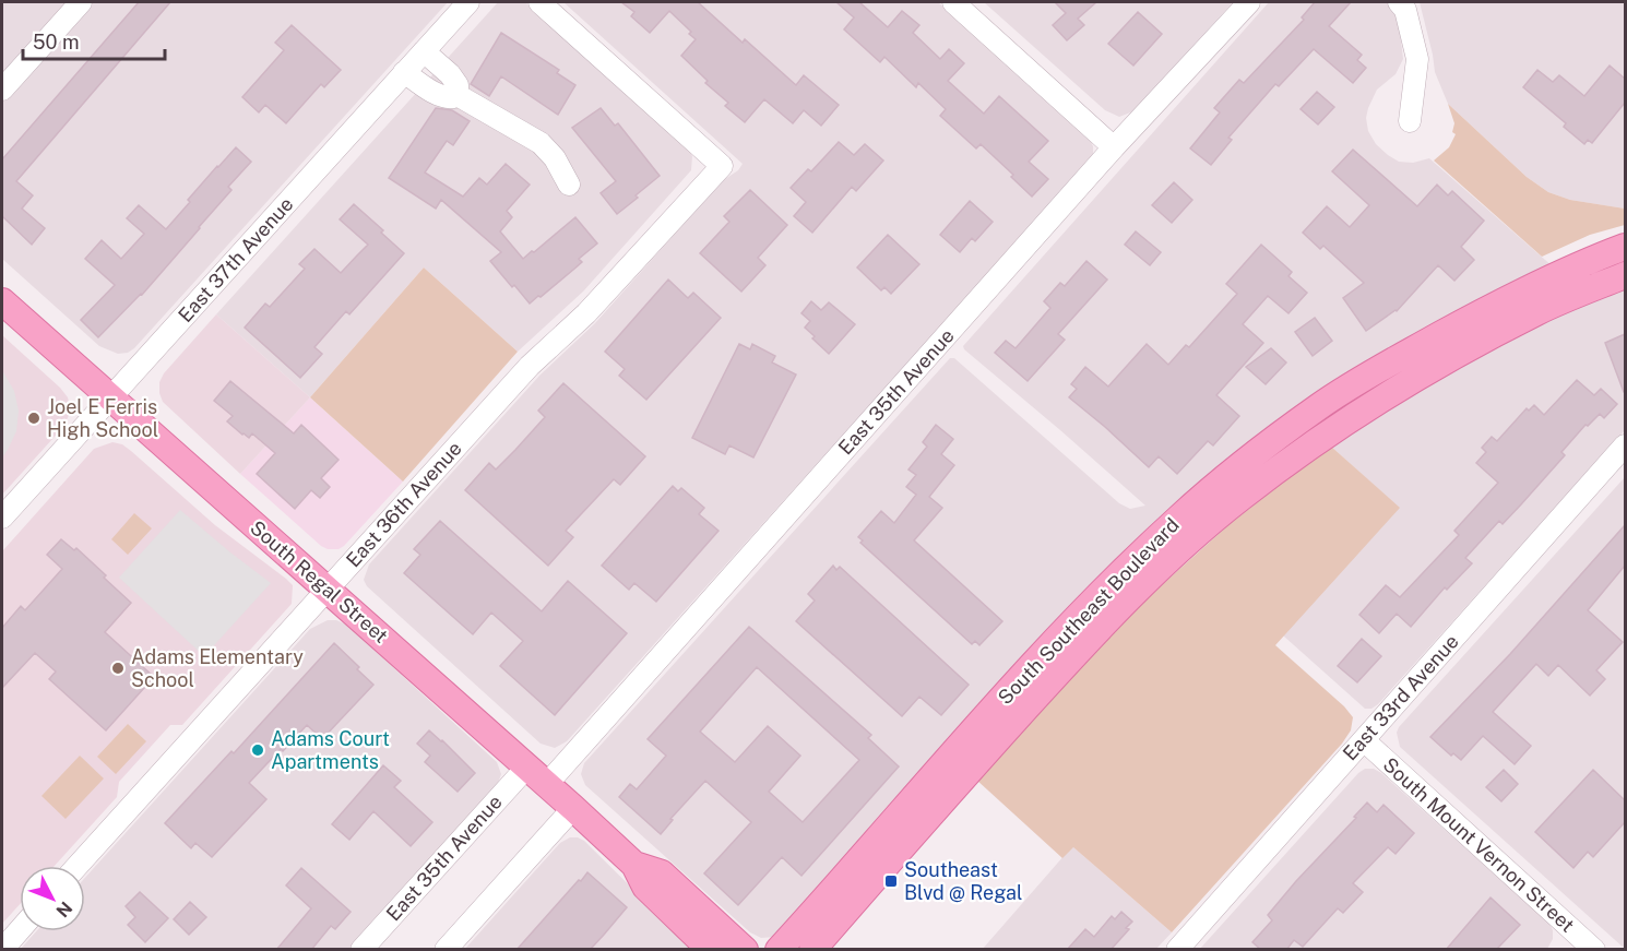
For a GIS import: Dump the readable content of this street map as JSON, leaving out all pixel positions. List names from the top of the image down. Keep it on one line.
{"streets":{"main road":["South Regal Street","South Southeast Boulevard"],"street":["East 37th Avenue","East 35th Avenue","East 36th Avenue","East 33rd Avenue","South Mount Vernon Street"]},"crossings":[["East 37th Avenue","South Regal Street"],["East 35th Avenue","South Regal Street"],["East 36th Avenue","South Regal Street"],["East 33rd Avenue","South Mount Vernon Street"]],"places":{"other":["Joel E Ferris High School","Adams Elementary School","Adams Court Apartments"],"transit":["Southeast Blvd @ Regal"]},"scale_bar":"50 m","north":"bottom right"}
